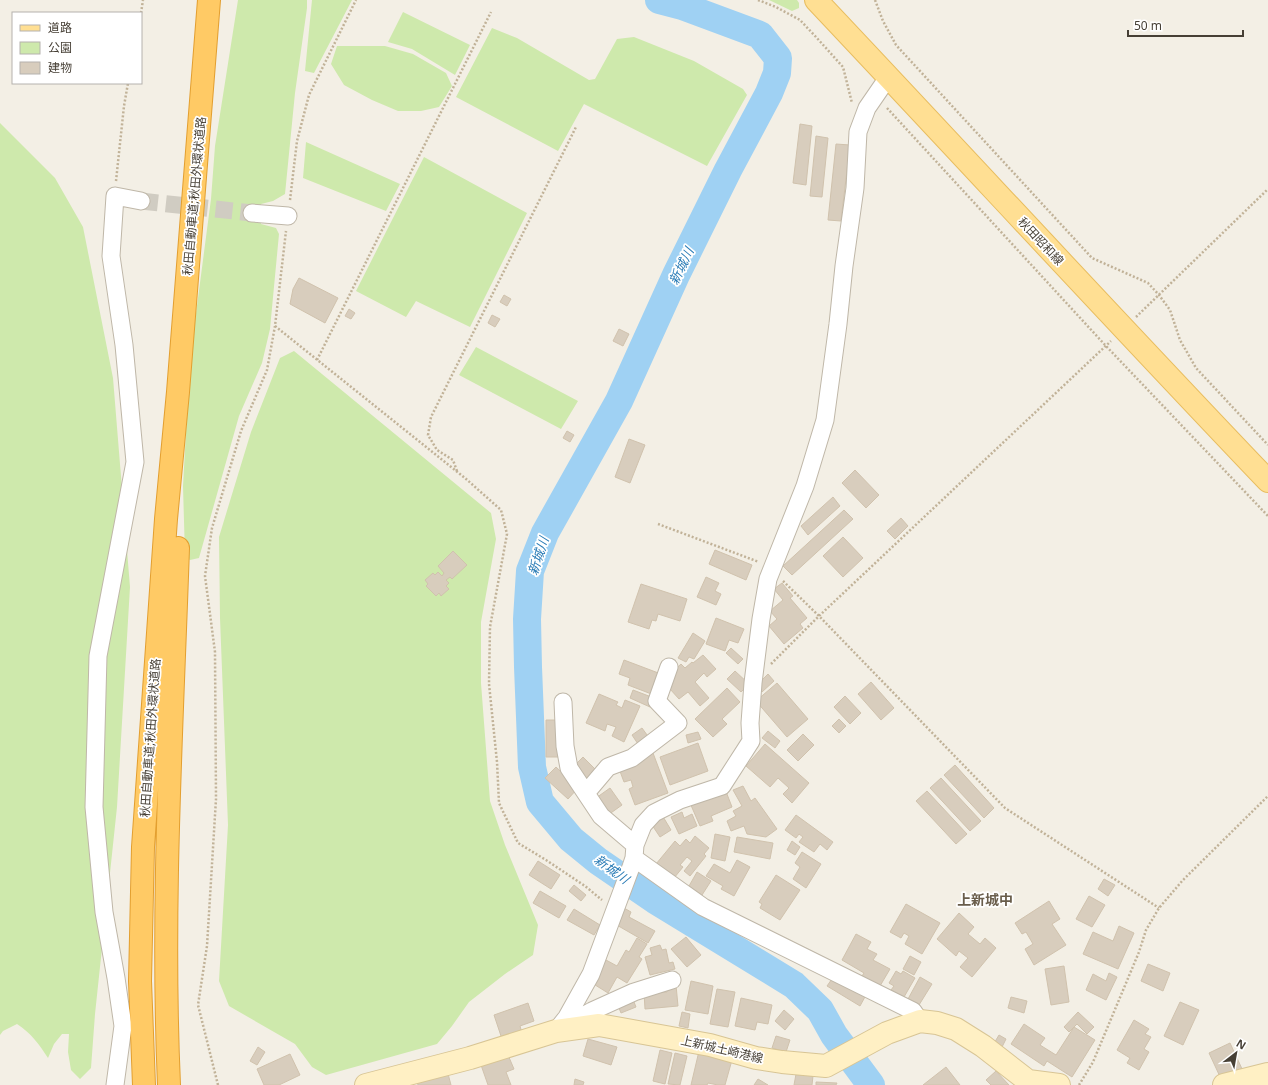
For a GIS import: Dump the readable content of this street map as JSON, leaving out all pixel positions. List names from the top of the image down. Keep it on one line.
{"streets":{"highway":["秋田自動車道;秋田外環状道路"],"main road":["秋田昭和線","上新城土崎港線"]},"districts":["上新城中"],"water":["新城川"],"legend":["道路","公園","建物"],"scale_bar":"50 m","north":"top right"}
